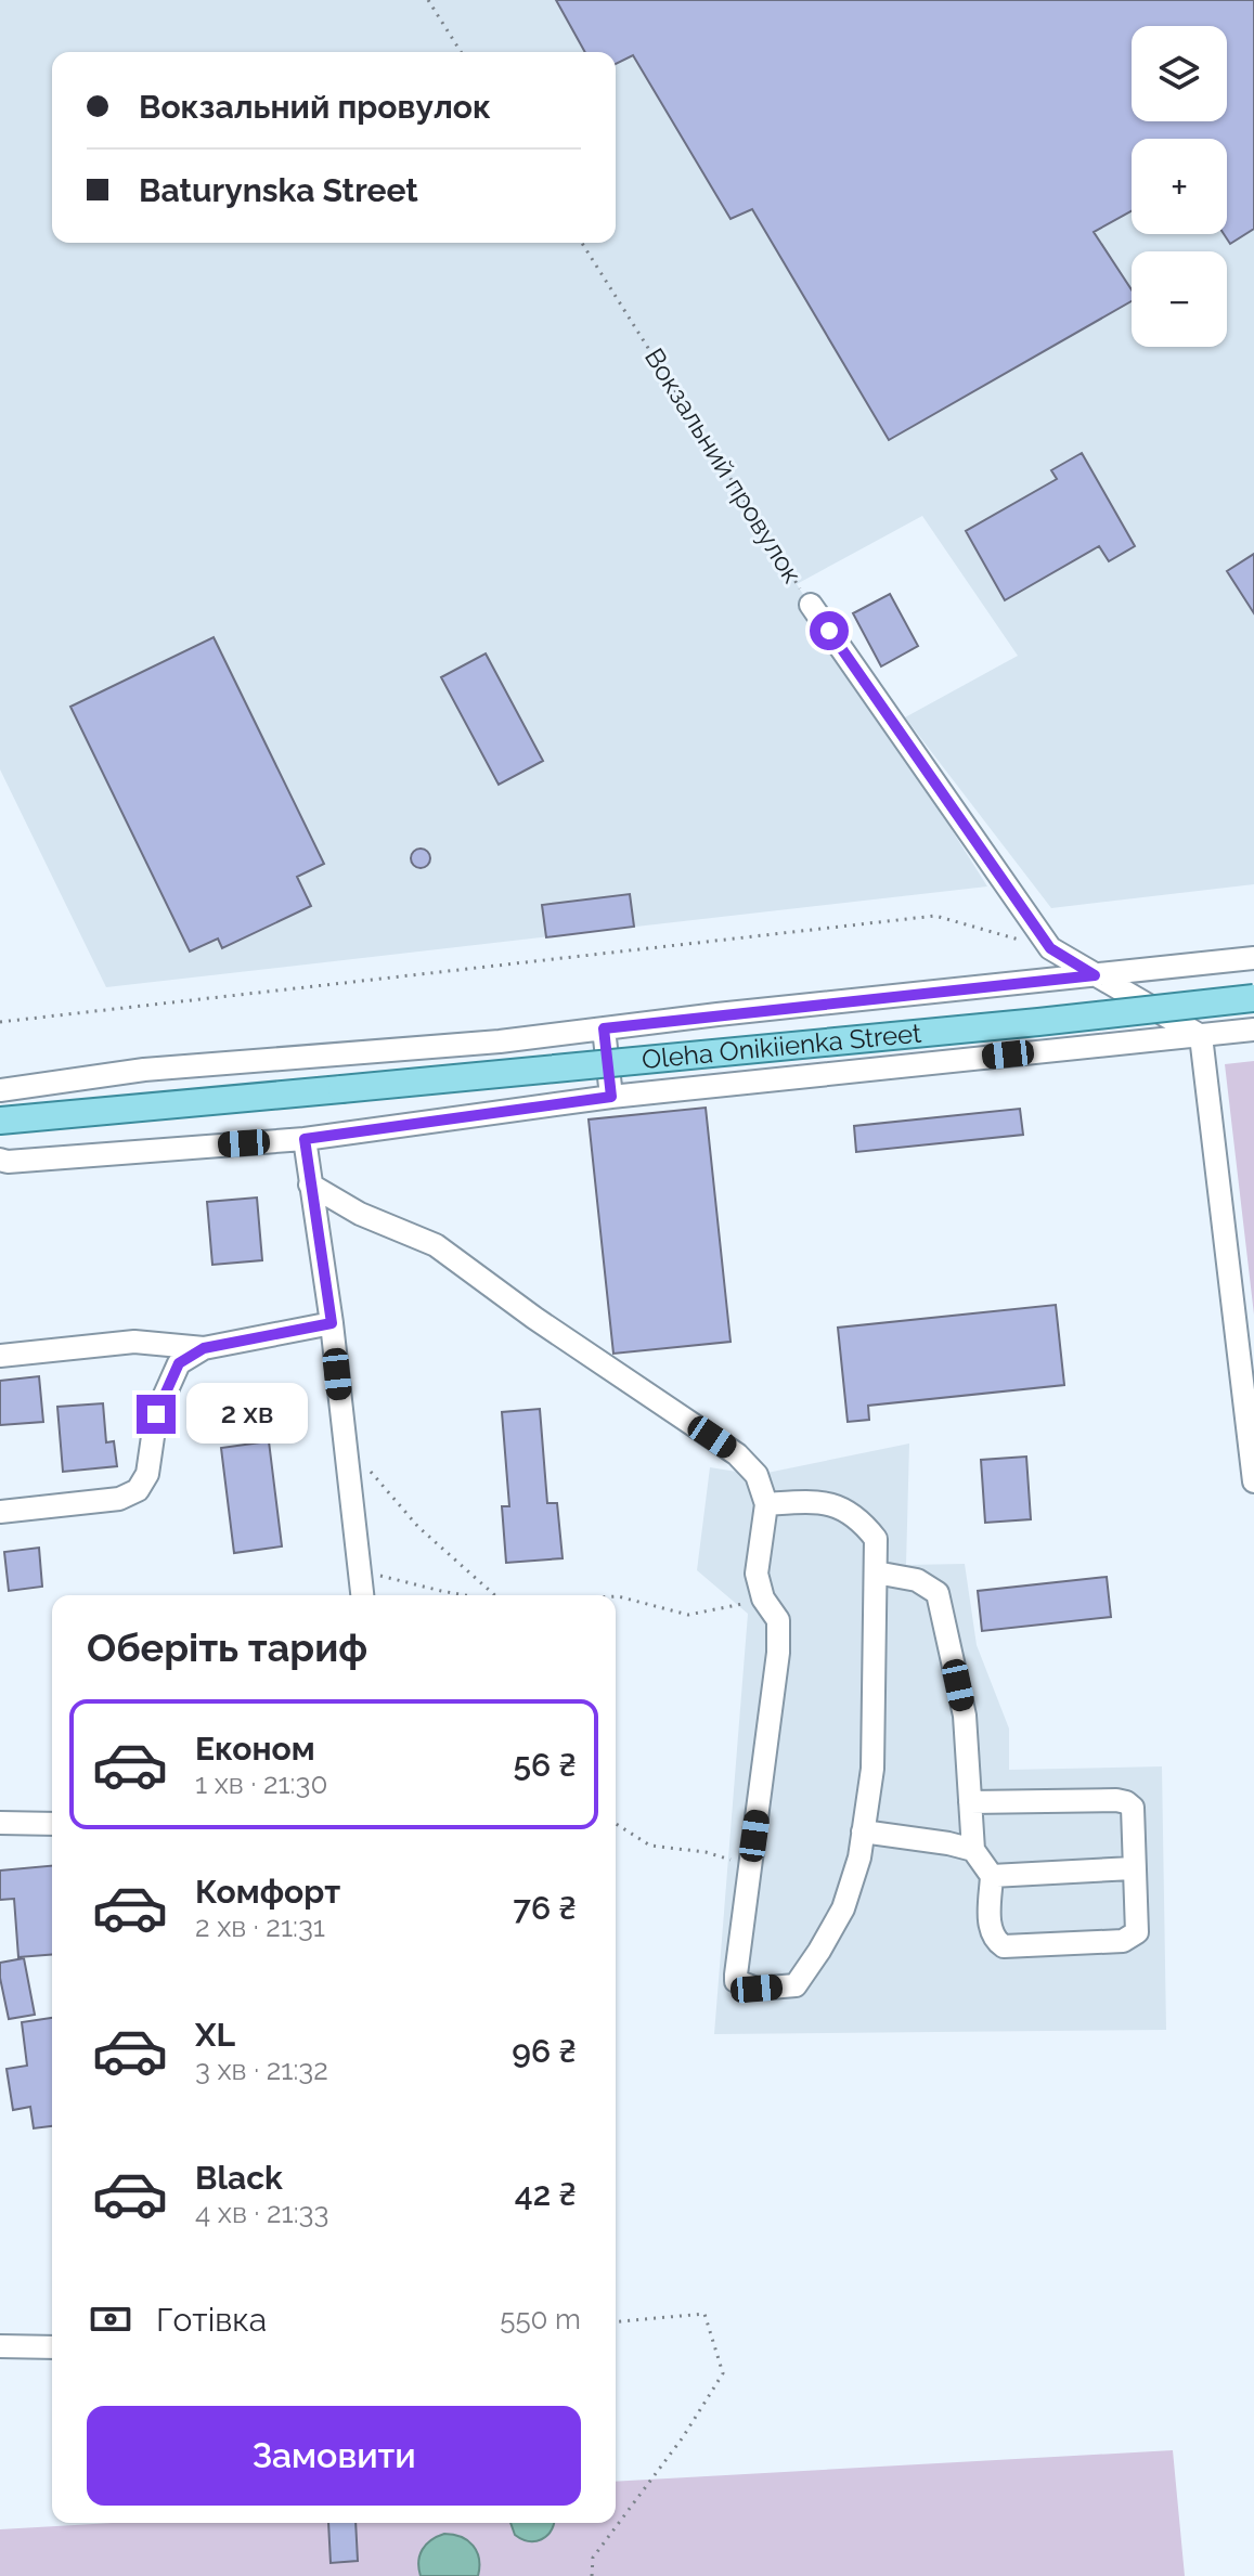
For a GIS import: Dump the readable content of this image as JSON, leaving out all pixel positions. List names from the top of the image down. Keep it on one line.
{"streets":{"main road":["Oleha Onikiienka Street"],"street":["Вокзальний провулок"]},"page":{"map_buttons":["+","−"],"banner":["Вокзальний провулок","Baturynska Street"],"bubble":"2 хв","heading":"Оберіть тариф","list":[{"name":"Економ","note":"1 хв · 21:30","value":"56 ₴"},{"name":"Комфорт","note":"2 хв · 21:31","value":"76 ₴"},{"name":"XL","note":"3 хв · 21:32","value":"96 ₴"},{"name":"Black","note":"4 хв · 21:33","value":"42 ₴"}],"pay":["Готівка","550 m"],"buttons":"Замовити"}}
